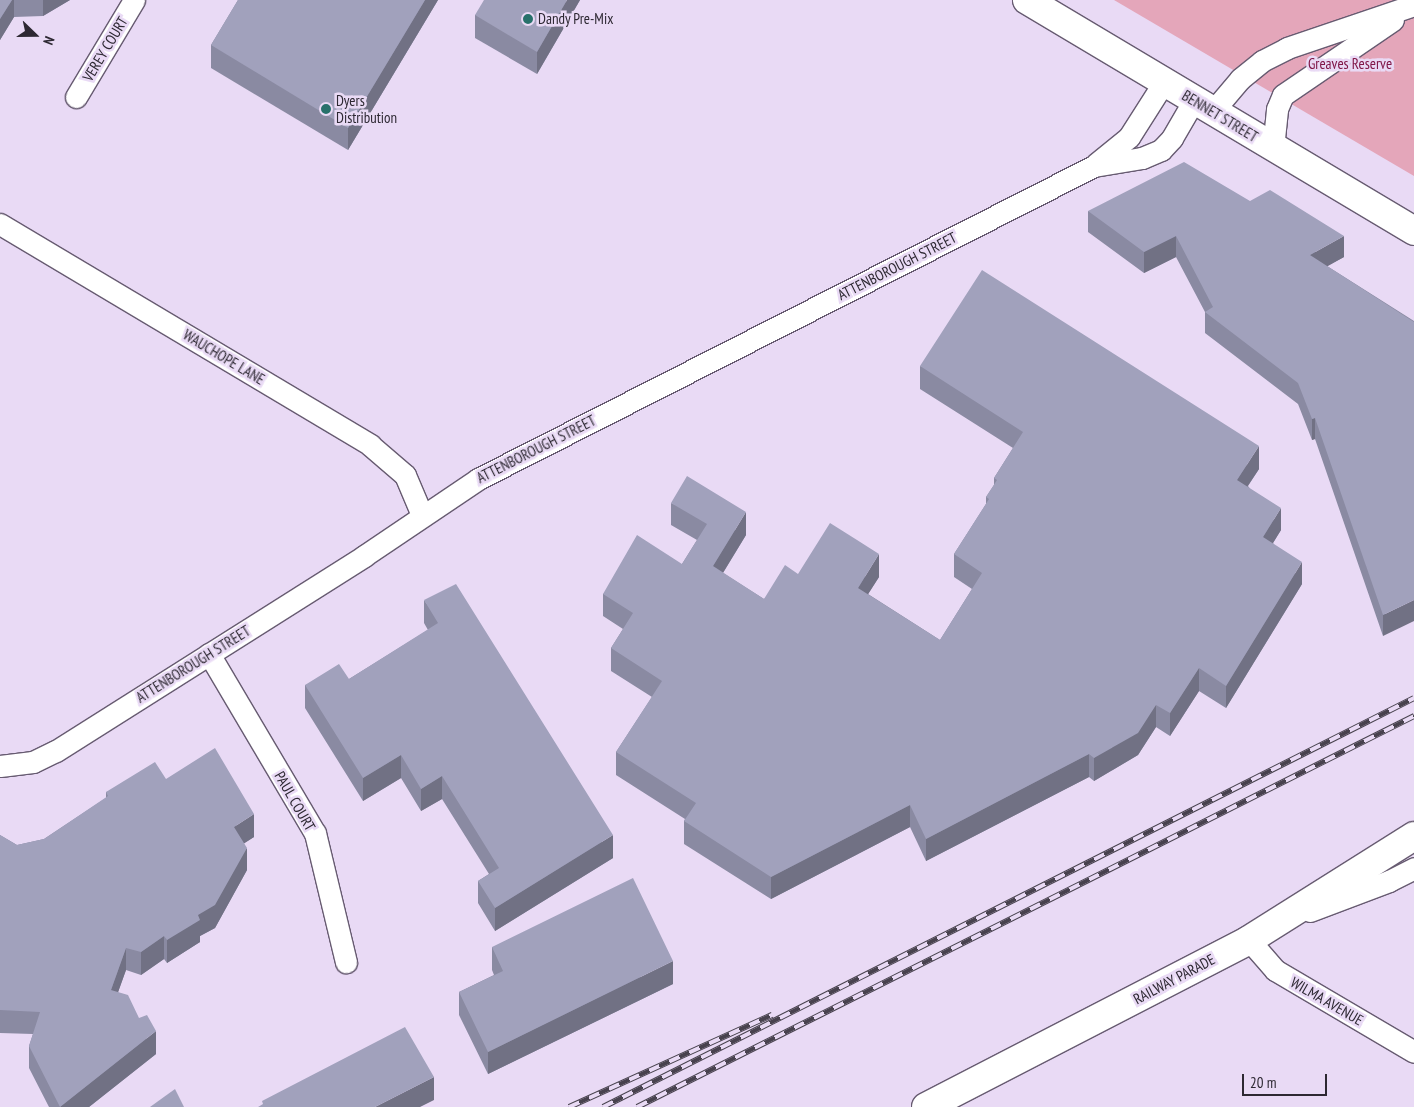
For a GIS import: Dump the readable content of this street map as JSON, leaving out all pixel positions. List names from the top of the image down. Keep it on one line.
{"streets":{"main road":["BENNET STREET","RAILWAY PARADE"],"street":["VEREY COURT","ATTENBOROUGH STREET","WAUCHOPE LANE","PAUL COURT","WILMA AVENUE"]},"crossings":[["BENNET STREET","ATTENBOROUGH STREET"],["ATTENBOROUGH STREET","WAUCHOPE LANE"],["ATTENBOROUGH STREET","PAUL COURT"],["RAILWAY PARADE","WILMA AVENUE"]],"parks":["Greaves Reserve"],"places":["Dandy Pre-Mix","Dyers Distribution"],"scale_bar":"20 m","north":"right"}
